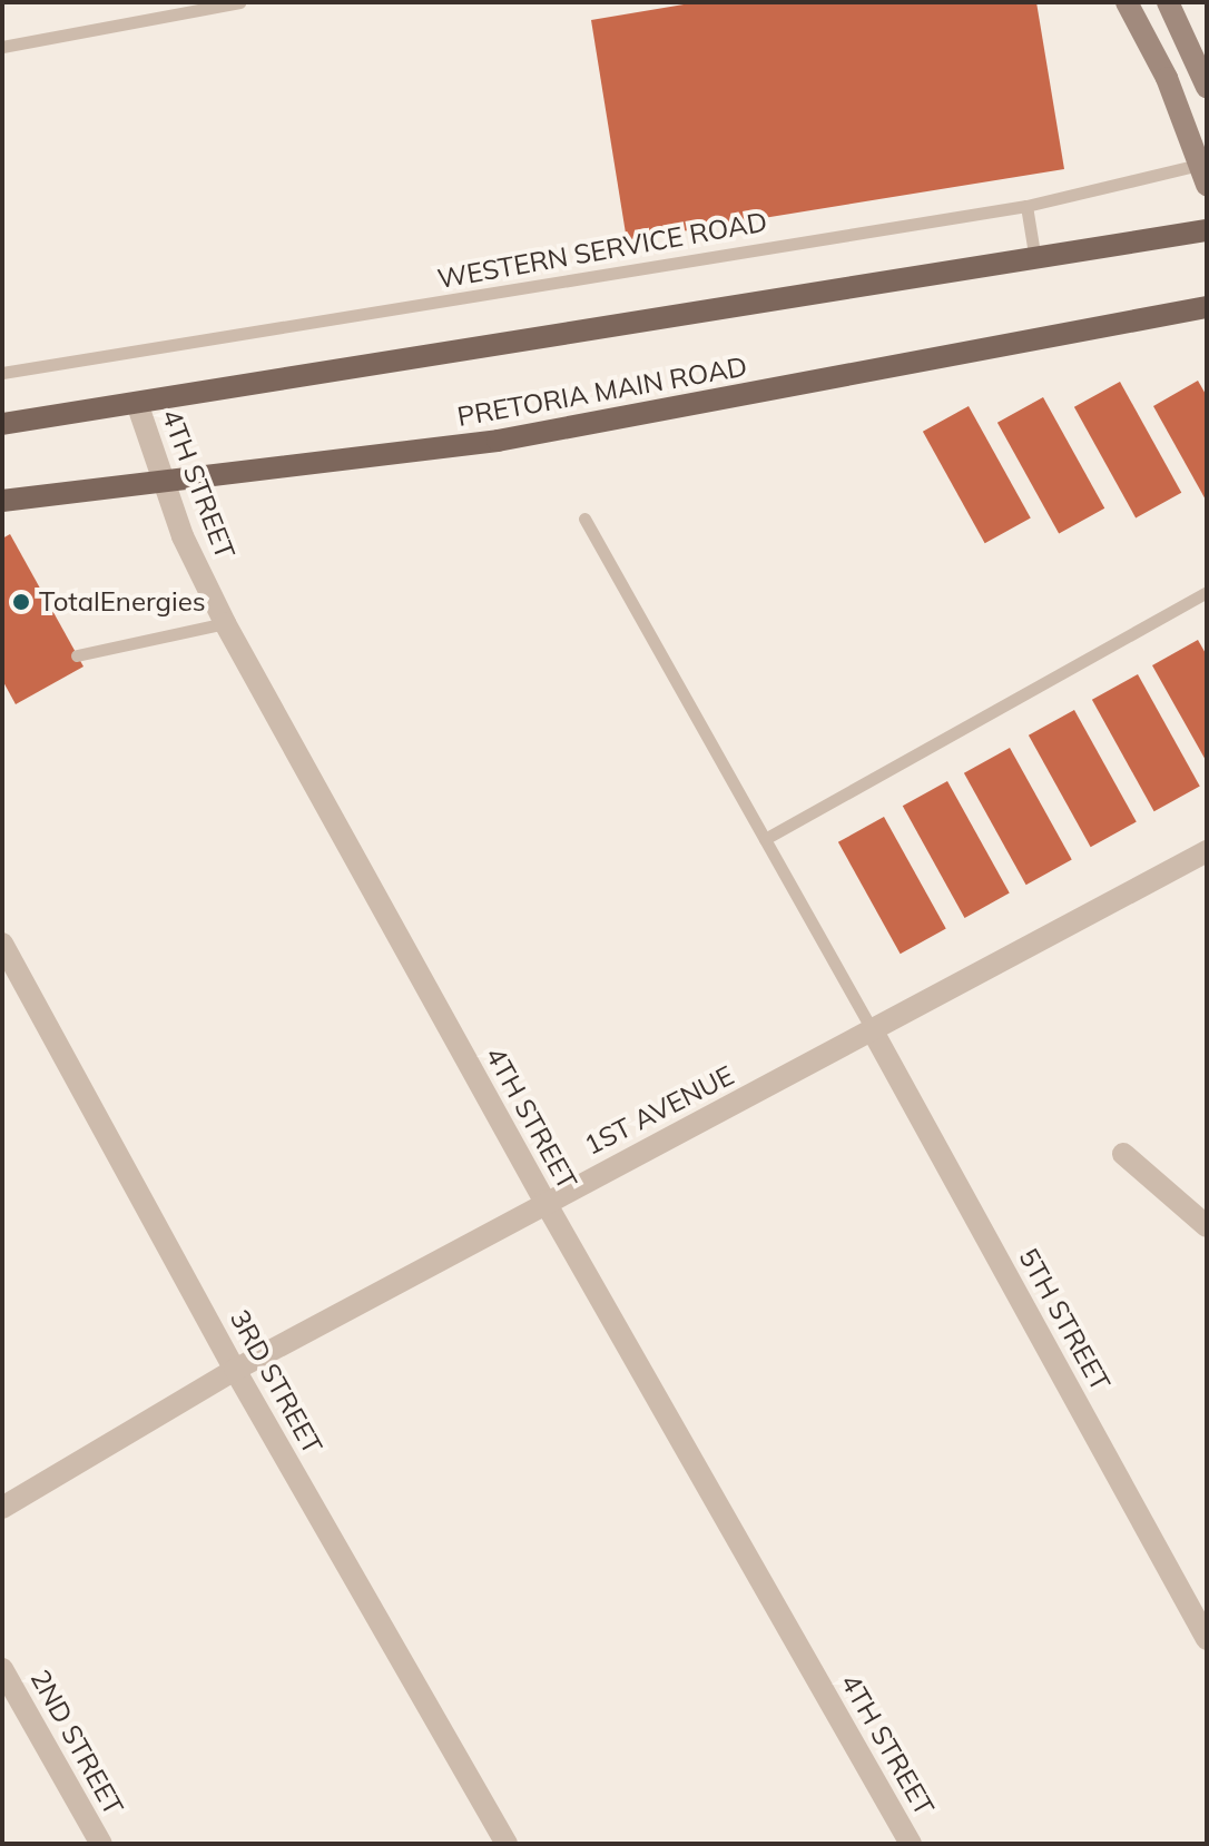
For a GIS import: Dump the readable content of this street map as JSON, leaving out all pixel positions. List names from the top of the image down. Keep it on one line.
{"streets":{"main road":["PRETORIA MAIN ROAD"],"street":["4TH STREET","1ST AVENUE","5TH STREET","3RD STREET","2ND STREET"],"lane":["WESTERN SERVICE ROAD"]},"crossings":[["PRETORIA MAIN ROAD","4TH STREET"],["4TH STREET","1ST AVENUE"],["1ST AVENUE","5TH STREET"],["1ST AVENUE","3RD STREET"]],"places":["TotalEnergies"]}
